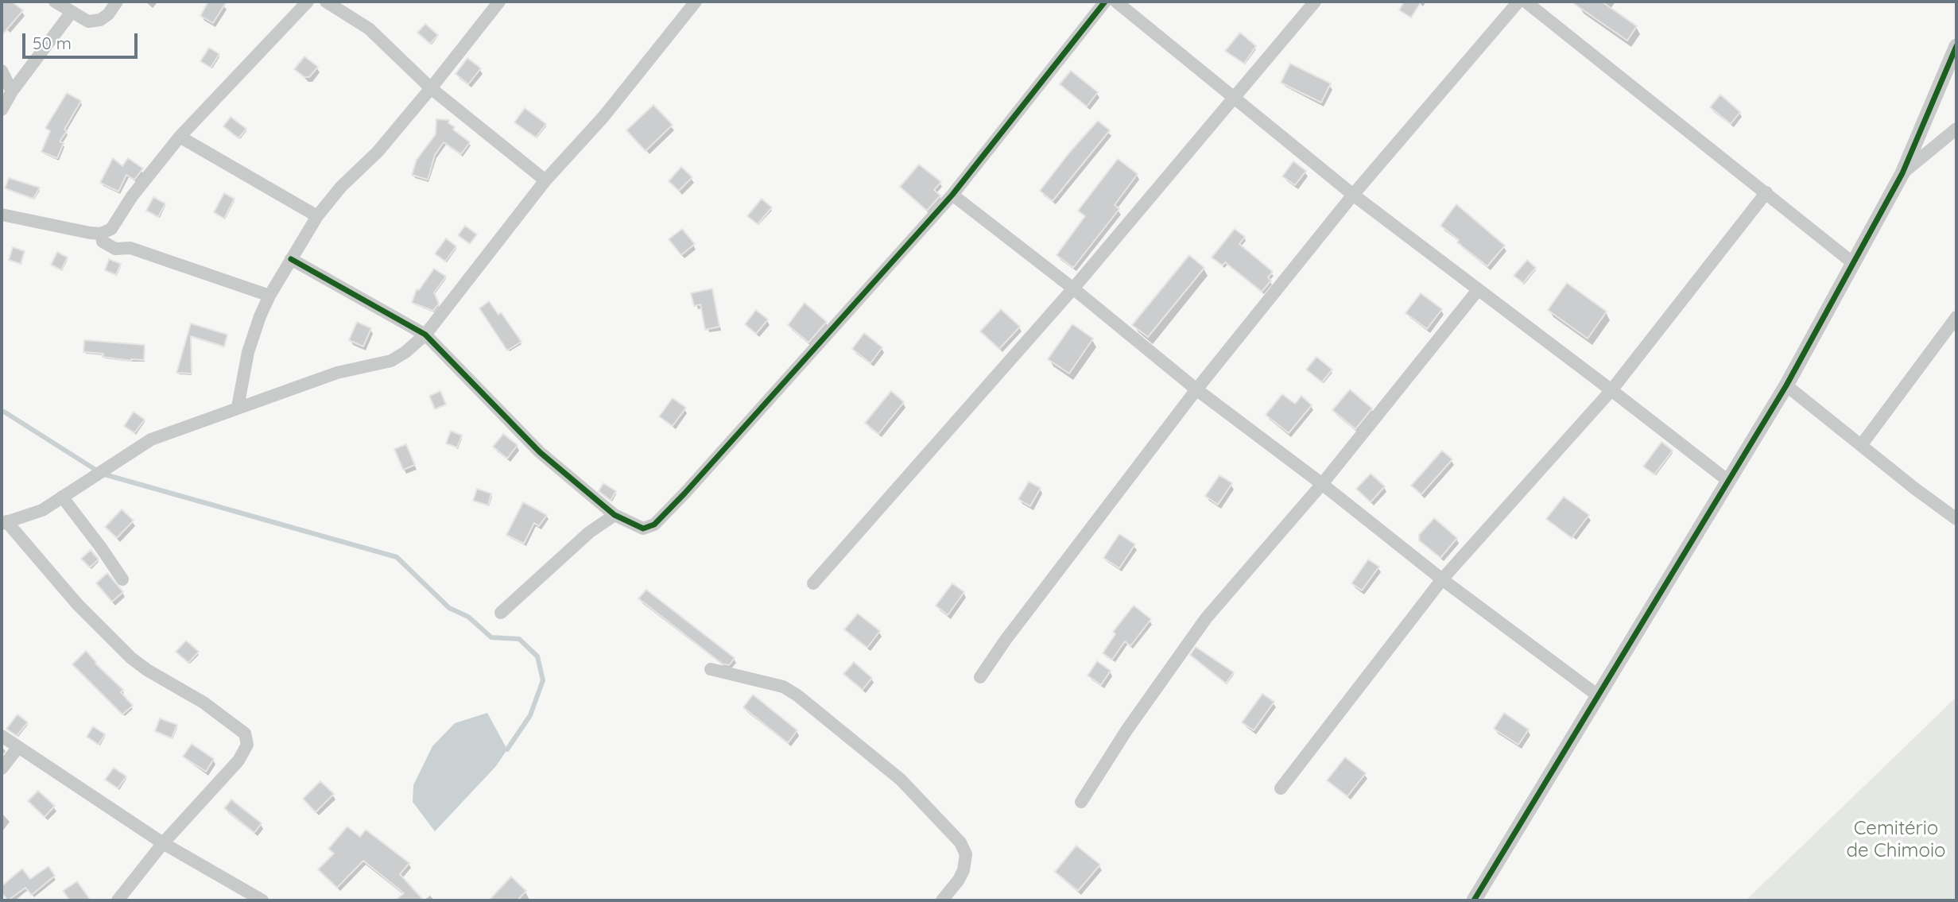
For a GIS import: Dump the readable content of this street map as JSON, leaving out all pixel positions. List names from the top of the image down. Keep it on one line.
{"parks":["Cemitério de Chimoio"],"scale_bar":"50 m"}
